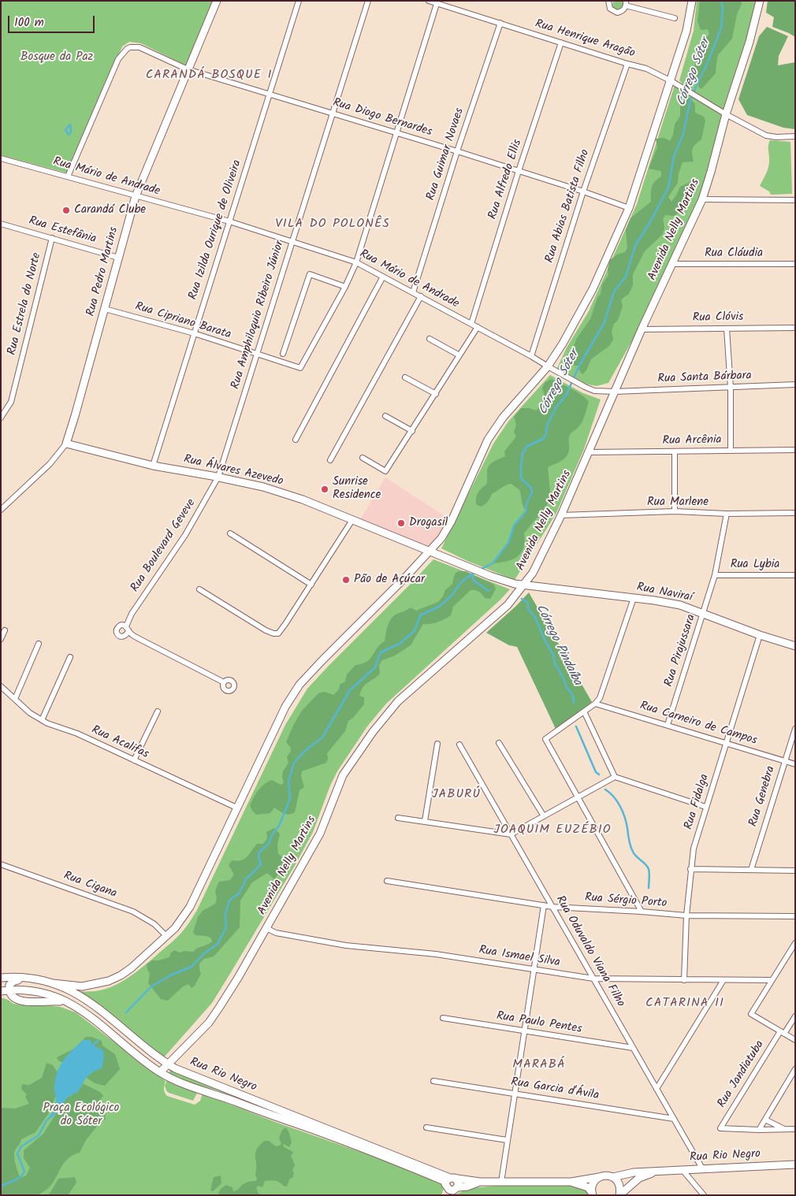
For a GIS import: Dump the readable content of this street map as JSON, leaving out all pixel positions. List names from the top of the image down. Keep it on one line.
{"streets":{"main road":["Avenida Nelly Martins","Rua Pedro Martins","Rua Álvares Azevedo","Rua Naviraí","Rua Rio Negro"],"street":["Rua Henrique Aragão","Rua Diogo Bernardes","Rua Guimar Novaes","Rua Mário de Andrade","Rua Alfredo Ellis","Rua Abias Batista Filho","Rua Izilda Ourique de Oliveira","Rua Estefânia","Rua Cláudia","Rua Estrela do Norte","Rua Amphiloquio Ribeiro Júnior","Rua Clóvis","Rua Cipriano Barata","Rua Santa Bárbara","Rua Arcênia","Rua Marlene","Rua Boulevard Geveve","Rua Lybia","Rua Pirajussara","Rua Carneiro de Campos","Rua Acalifas","Rua Genebra","Rua Fidalga","Rua Cigana","Rua Sérgio Porto","Rua Oduvaldo Viana Filho","Rua Ismael Silva","Rua Paulo Pentes","Rua Jandiatuba","Rua Garcia d'Ávila"]},"crossings":[["Rua Henrique Aragão","Rua Guimar Novaes"],["Rua Henrique Aragão","Rua Alfredo Ellis"],["Rua Henrique Aragão","Rua Abias Batista Filho"],["Rua Henrique Aragão","Avenida Nelly Martins"],["Rua Diogo Bernardes","Rua Guimar Novaes"],["Rua Diogo Bernardes","Rua Mário de Andrade"],["Rua Diogo Bernardes","Rua Alfredo Ellis"],["Rua Diogo Bernardes","Rua Abias Batista Filho"],["Rua Diogo Bernardes","Rua Izilda Ourique de Oliveira"],["Rua Diogo Bernardes","Rua Pedro Martins"],["Rua Diogo Bernardes","Rua Amphiloquio Ribeiro Júnior"],["Rua Guimar Novaes","Rua Mário de Andrade"],["Rua Mário de Andrade","Rua Alfredo Ellis"],["Rua Mário de Andrade","Rua Abias Batista Filho"],["Rua Mário de Andrade","Rua Izilda Ourique de Oliveira"],["Rua Mário de Andrade","Avenida Nelly Martins"],["Rua Mário de Andrade","Rua Pedro Martins"],["Rua Mário de Andrade","Rua Amphiloquio Ribeiro Júnior"],["Rua Mário de Andrade","Rua Santa Bárbara"],["Rua Izilda Ourique de Oliveira","Rua Cipriano Barata"],["Rua Izilda Ourique de Oliveira","Rua Álvares Azevedo"],["Avenida Nelly Martins","Rua Cláudia"],["Avenida Nelly Martins","Rua Clóvis"],["Avenida Nelly Martins","Rua Santa Bárbara"],["Avenida Nelly Martins","Rua Arcênia"],["Avenida Nelly Martins","Rua Álvares Azevedo"],["Avenida Nelly Martins","Rua Marlene"],["Avenida Nelly Martins","Rua Naviraí"],["Avenida Nelly Martins","Rua Ismael Silva"],["Avenida Nelly Martins","Rua Rio Negro"],["Rua Estefânia","Rua Pedro Martins"],["Rua Estefânia","Rua Estrela do Norte"],["Rua Pedro Martins","Rua Cipriano Barata"],["Rua Pedro Martins","Rua Álvares Azevedo"],["Rua Amphiloquio Ribeiro Júnior","Rua Cipriano Barata"],["Rua Amphiloquio Ribeiro Júnior","Rua Álvares Azevedo"],["Rua Amphiloquio Ribeiro Júnior","Rua Boulevard Geveve"],["Rua Álvares Azevedo","Rua Boulevard Geveve"],["Rua Álvares Azevedo","Rua Naviraí"],["Rua Marlene","Rua Pirajussara"],["Rua Lybia","Rua Pirajussara"],["Rua Naviraí","Rua Pirajussara"],["Rua Naviraí","Rua Fidalga"],["Rua Pirajussara","Rua Carneiro de Campos"],["Rua Carneiro de Campos","Rua Genebra"],["Rua Carneiro de Campos","Rua Fidalga"],["Rua Fidalga","Rua Sérgio Porto"],["Rua Fidalga","Rua Ismael Silva"],["Rua Sérgio Porto","Rua Oduvaldo Viana Filho"],["Rua Oduvaldo Viana Filho","Rua Ismael Silva"],["Rua Oduvaldo Viana Filho","Rua Paulo Pentes"],["Rua Oduvaldo Viana Filho","Rua Rio Negro"],["Rua Oduvaldo Viana Filho","Rua Garcia d'Ávila"]],"districts":["CARANDÁ BOSQUE I","VILA DO POLONÊS","JABURÚ","JOAQUIM EUZÉBIO","CATARINA II","MARABÁ"],"water":["Córrego Sóter","Córrego Pindaíba"],"parks":["Bosque da Paz","Praça Ecológico do Sóter"],"places":["Carandá Clube","Sunrise Residence","Drogasil","Pão de Açúcar"],"scale_bar":"100 m"}
